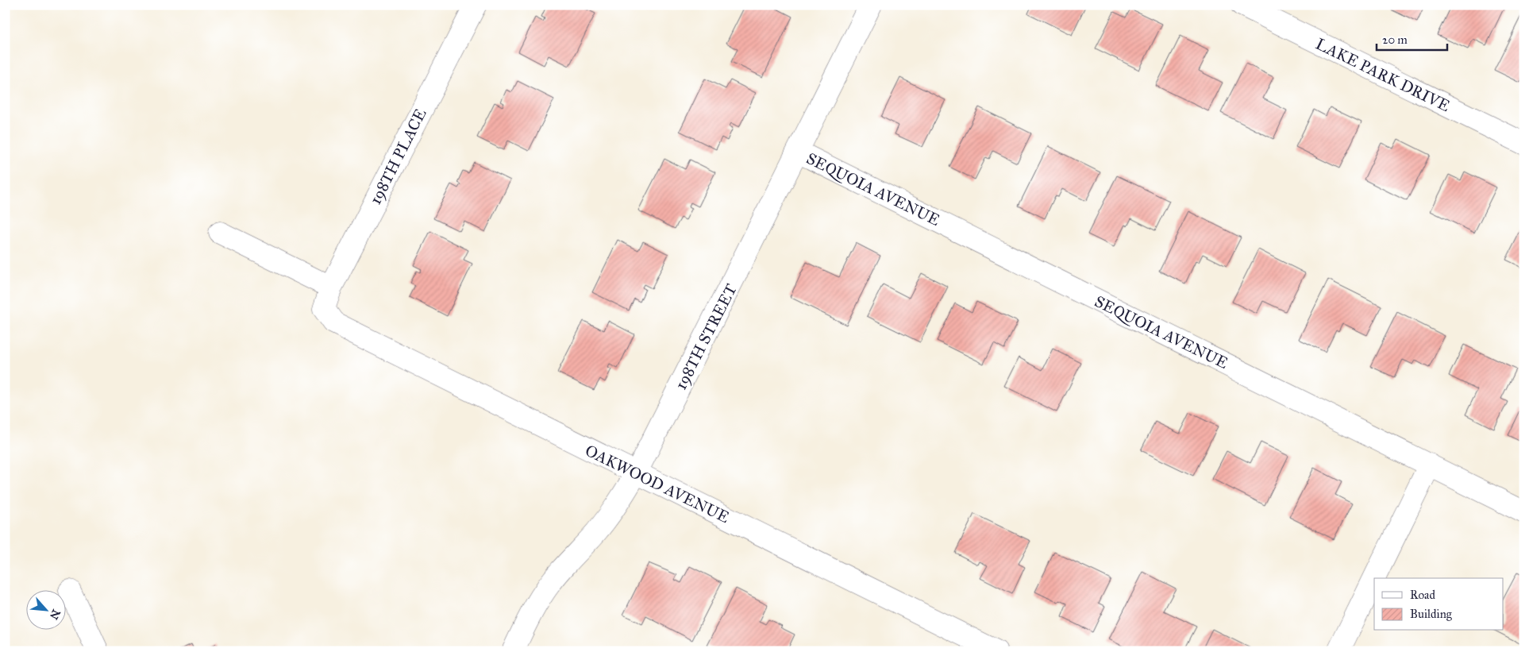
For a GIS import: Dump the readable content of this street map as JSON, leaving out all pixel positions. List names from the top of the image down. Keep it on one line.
{"streets":{"street":["LAKE PARK DRIVE","198TH PLACE","SEQUOIA AVENUE","198TH STREET","OAKWOOD AVENUE"]},"crossings":[["198TH PLACE","OAKWOOD AVENUE"],["SEQUOIA AVENUE","198TH STREET"],["198TH STREET","OAKWOOD AVENUE"]],"legend":["Road","Building"],"scale_bar":"20 m","north":"bottom right"}
